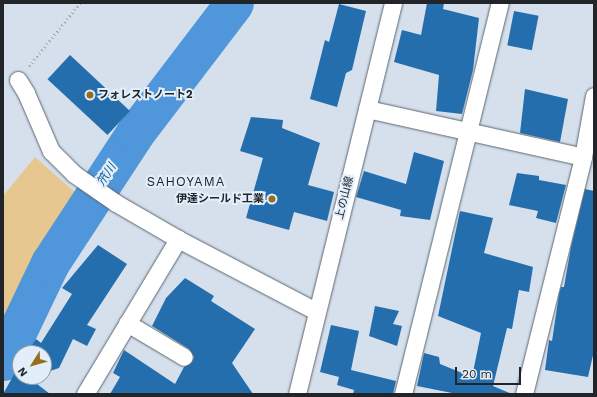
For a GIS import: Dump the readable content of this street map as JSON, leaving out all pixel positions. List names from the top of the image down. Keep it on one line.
{"streets":{"street":["上の山線"]},"districts":["SAHOYAMA"],"water":["笊川"],"places":["フォレストノート2","伊達シールド工業"],"scale_bar":"20 m","north":"bottom left"}
